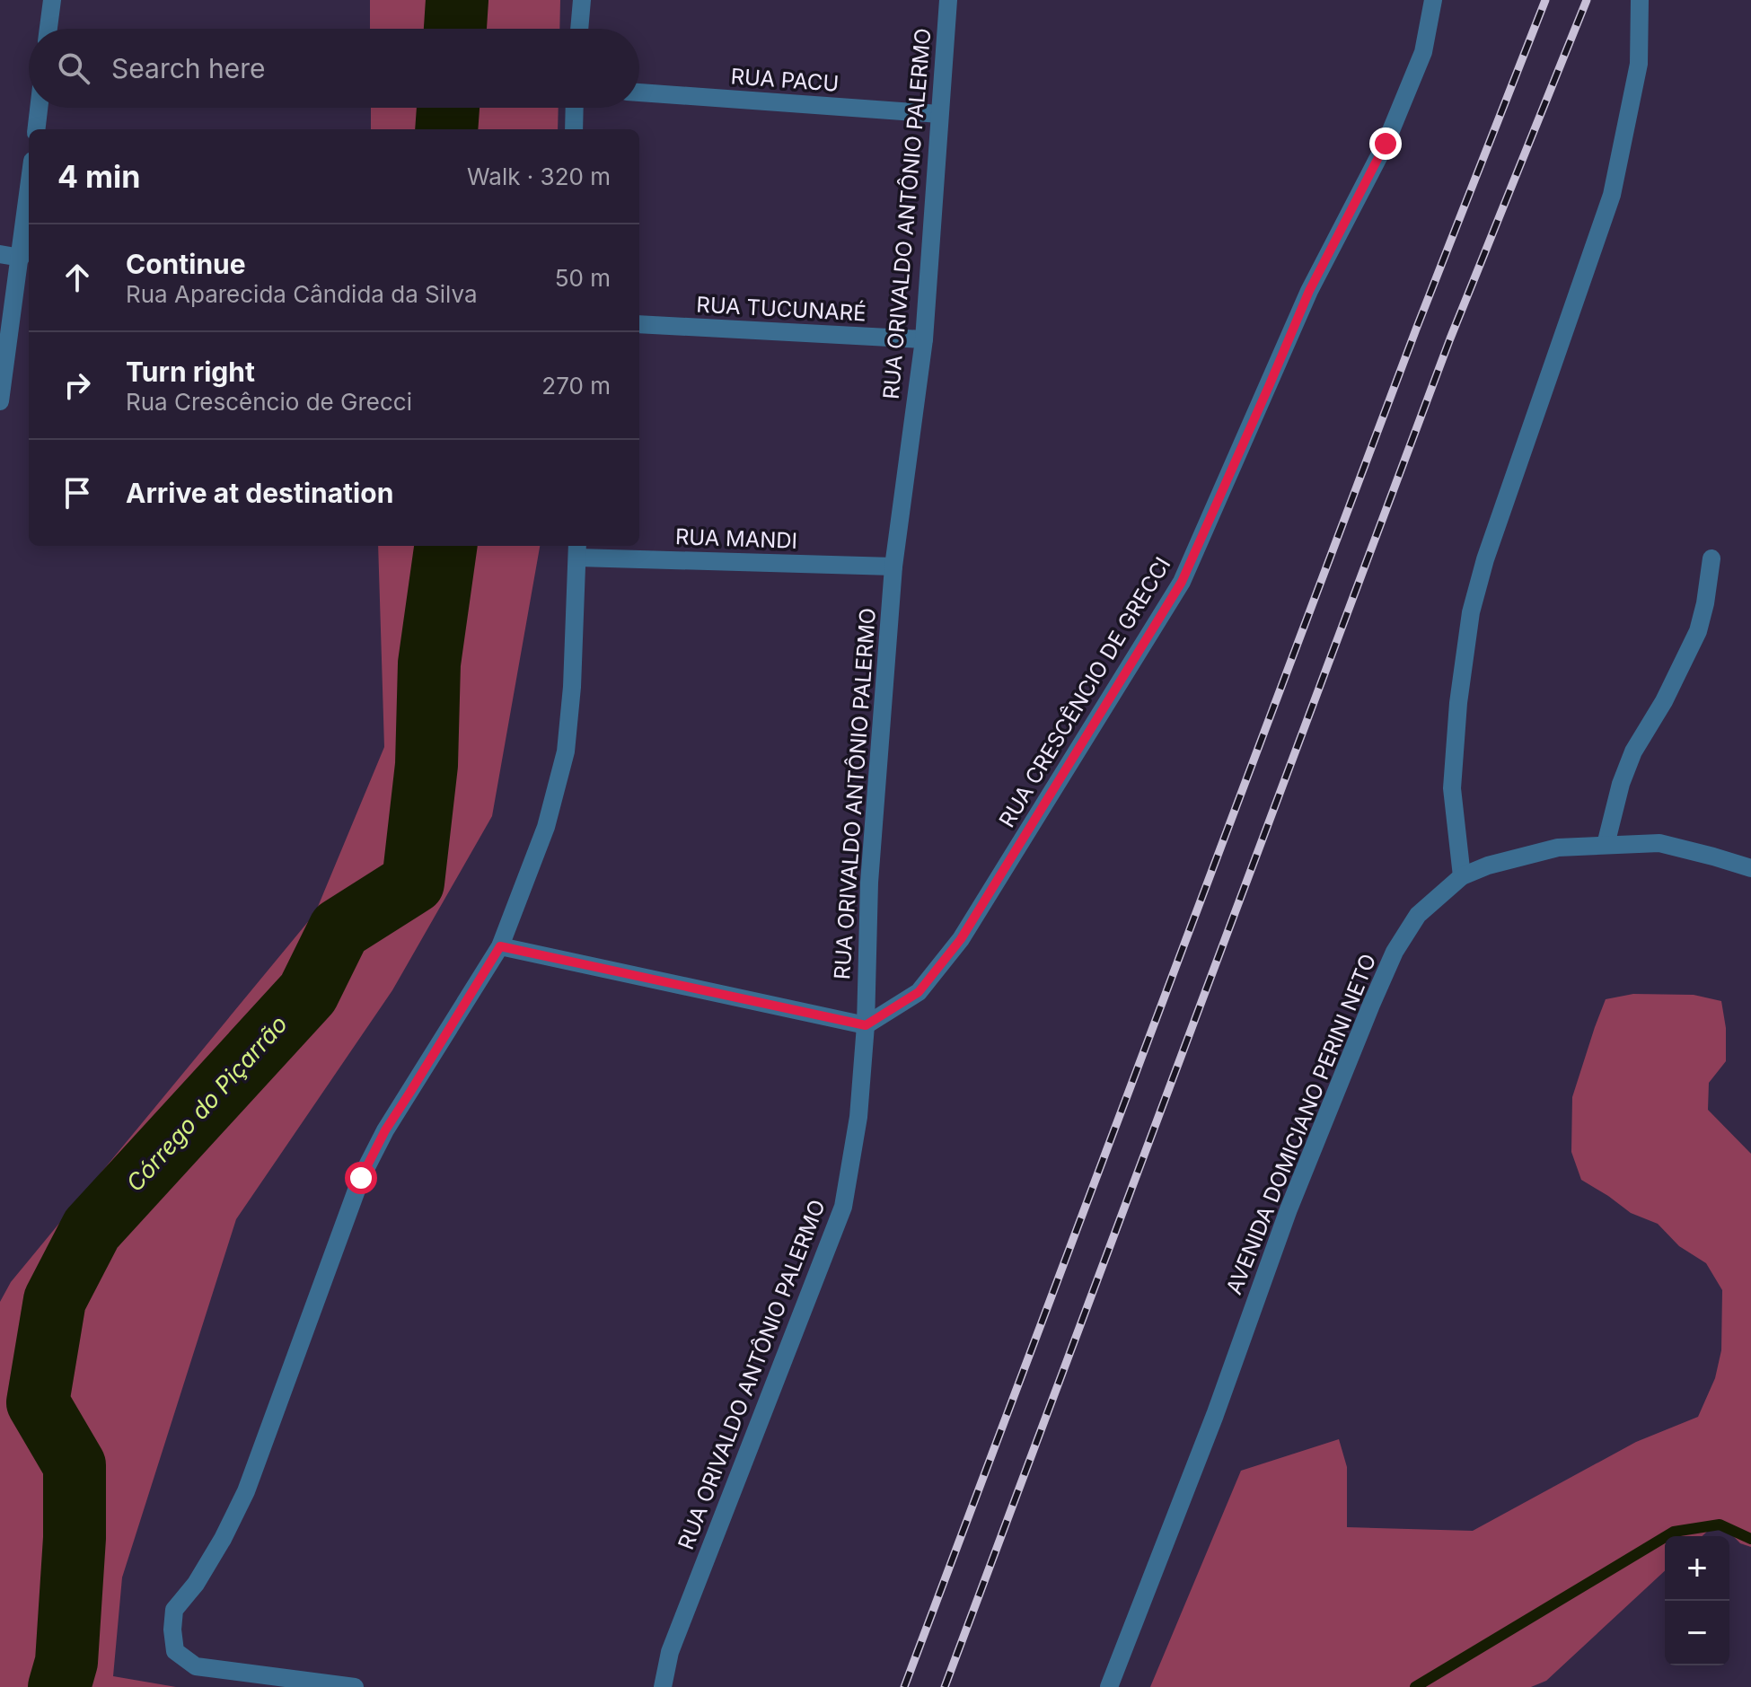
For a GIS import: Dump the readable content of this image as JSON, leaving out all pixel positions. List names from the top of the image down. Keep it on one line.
{"streets":{"street":["RUA PACU","RUA ORIVALDO ANTÔNIO PALERMO","RUA TUCUNARÉ","RUA MANDI","RUA CRESCÊNCIO DE GRECCI","AVENIDA DOMICIANO PERINI NETO"]},"crossings":[["RUA PACU","RUA ORIVALDO ANTÔNIO PALERMO"],["RUA ORIVALDO ANTÔNIO PALERMO","RUA TUCUNARÉ"],["RUA ORIVALDO ANTÔNIO PALERMO","RUA MANDI"],["RUA ORIVALDO ANTÔNIO PALERMO","RUA CRESCÊNCIO DE GRECCI"]],"water":["Córrego do Piçarrão"],"page":{"search":"Search here","heading":["4 min","Walk · 320 m"],"list":[["Continue","Rua Aparecida Cândida da Silva","50 m"],["Turn right","Rua Crescêncio de Grecci","270 m"],"Arrive at destination"],"map_buttons":["+","−"]}}
